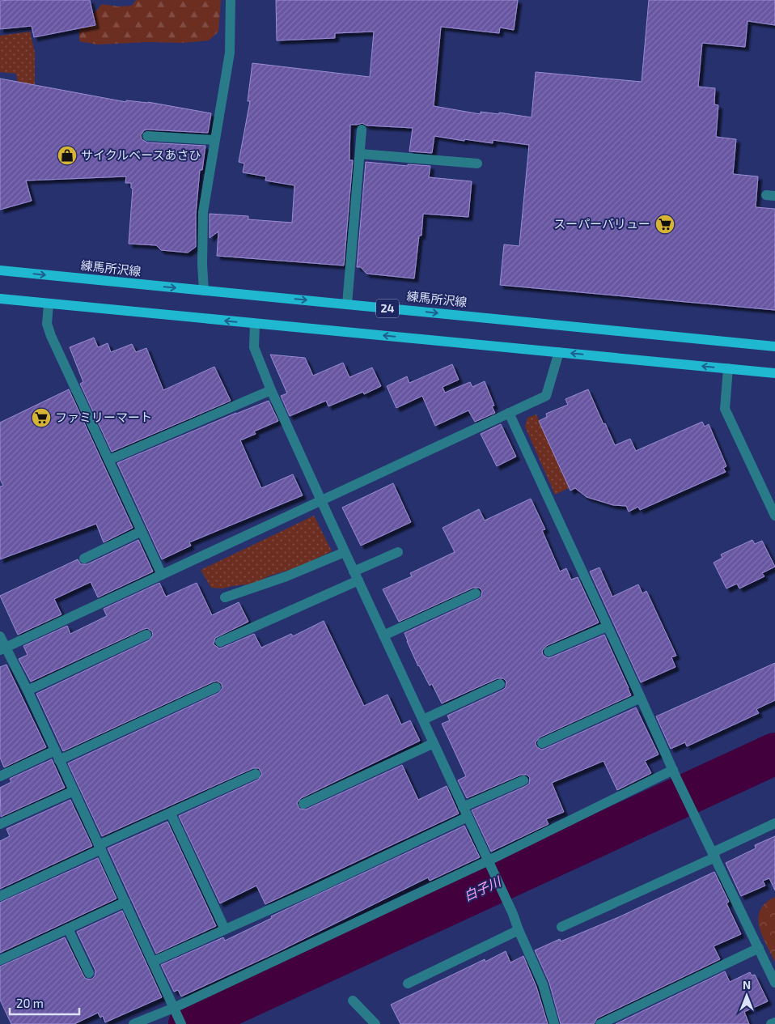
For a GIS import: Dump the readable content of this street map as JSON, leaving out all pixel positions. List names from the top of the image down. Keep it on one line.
{"streets":{"main road":["練馬所沢線","24"]},"water":["白子川"],"places":{"shop":["サイクルベースあさひ"],"supermarket":["スーパーバリュー","ファミリーマート"]},"scale_bar":"20 m","north":"top"}
